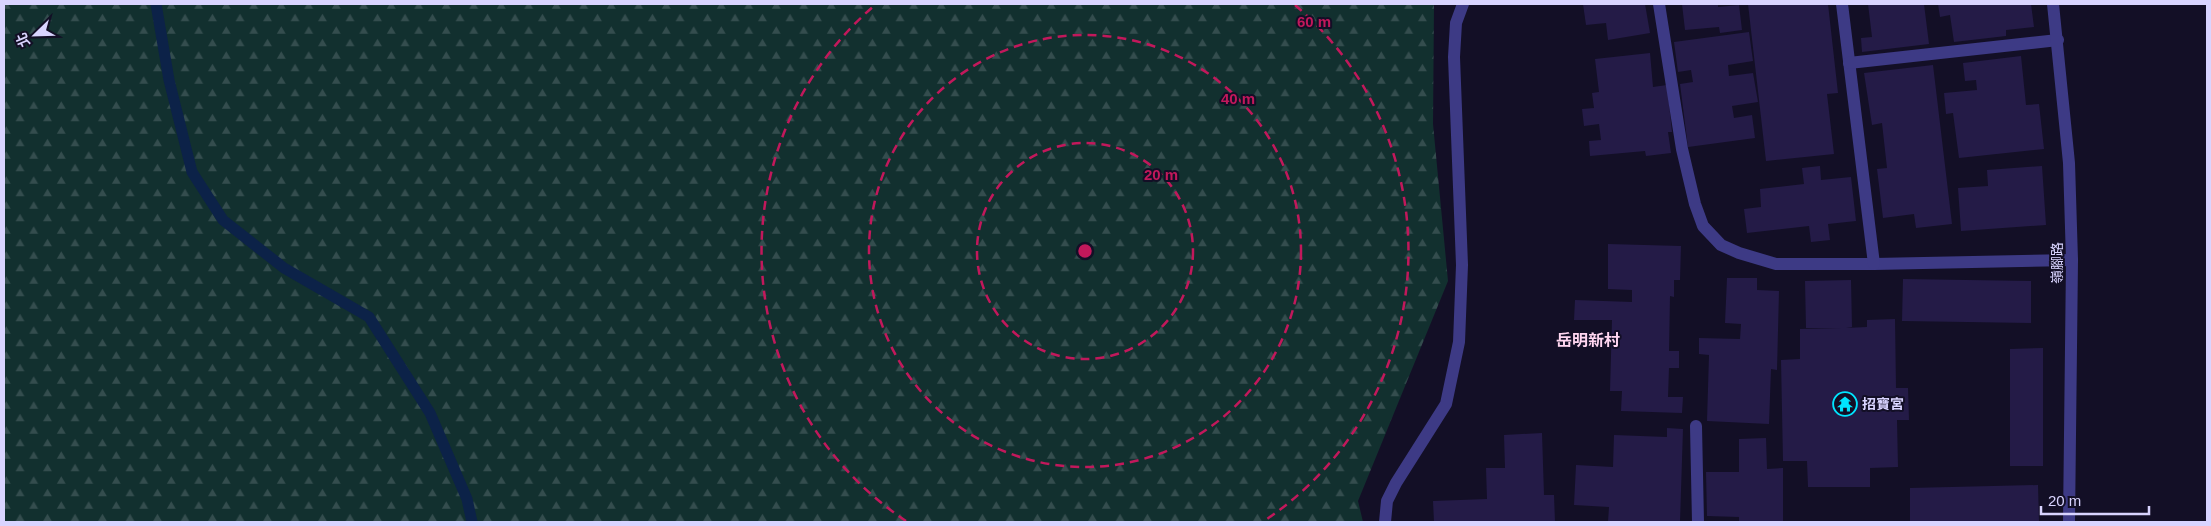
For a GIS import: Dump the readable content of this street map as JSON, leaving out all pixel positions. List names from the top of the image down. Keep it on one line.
{"streets":{"street":["嶺腳路"]},"districts":["岳明新村"],"places":{"temple":["招寶宮"]},"scale_bar":"20 m","north":"bottom left","rings":["60 m","40 m","20 m"]}
